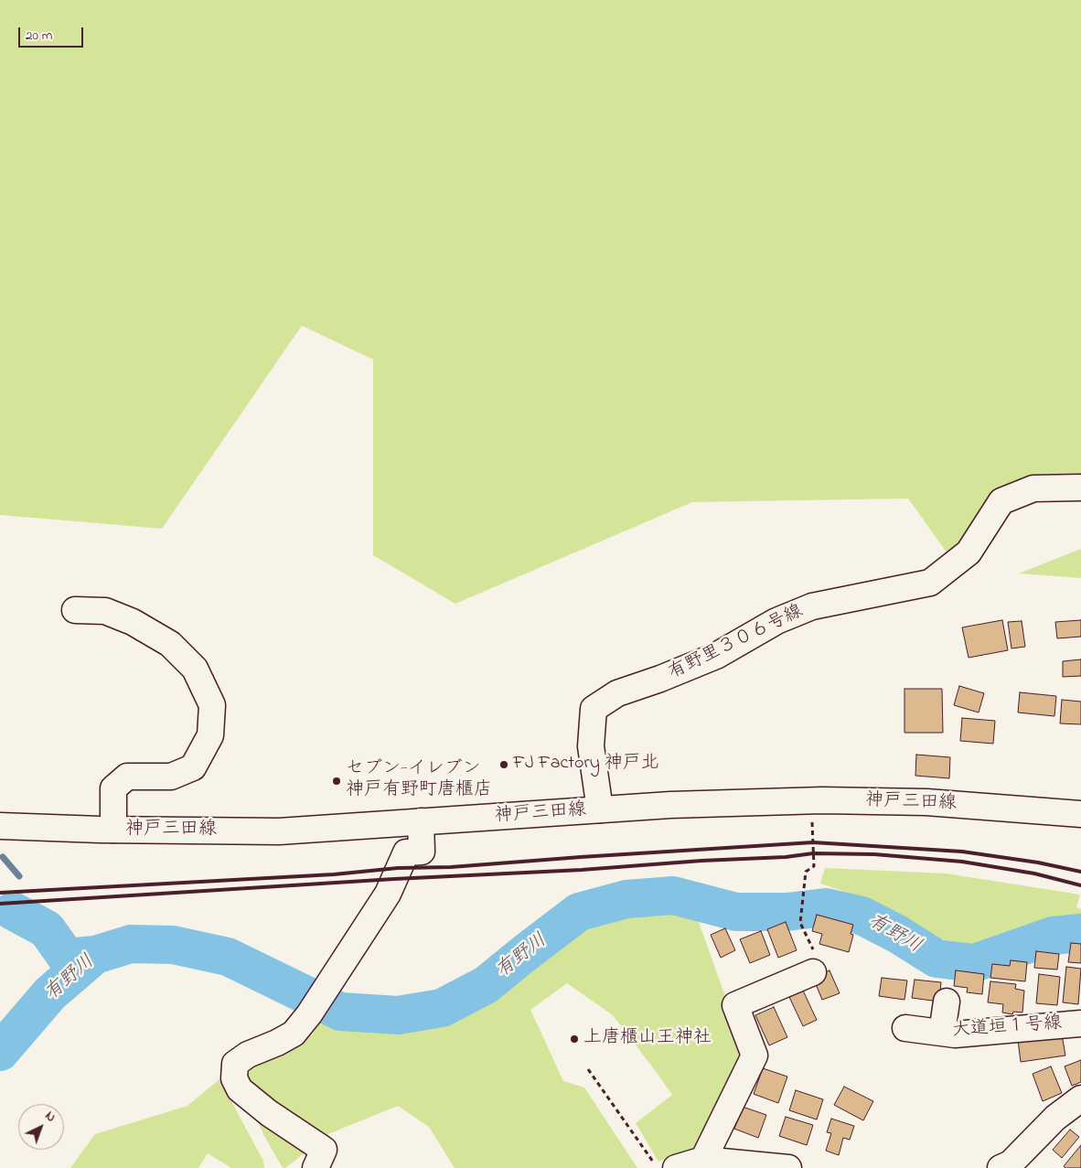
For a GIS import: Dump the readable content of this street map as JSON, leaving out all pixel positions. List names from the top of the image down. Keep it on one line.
{"streets":{"street":["有野里３０６号線","神戸三田線","大道垣１号線"]},"crossings":[["有野里３０６号線","神戸三田線"]],"water":["有野川"],"places":["FJ Factory 神戸北","セブン-イレブン 神戸有野町唐櫃店","上唐櫃山王神社"],"scale_bar":"20 m","north":"top right"}
